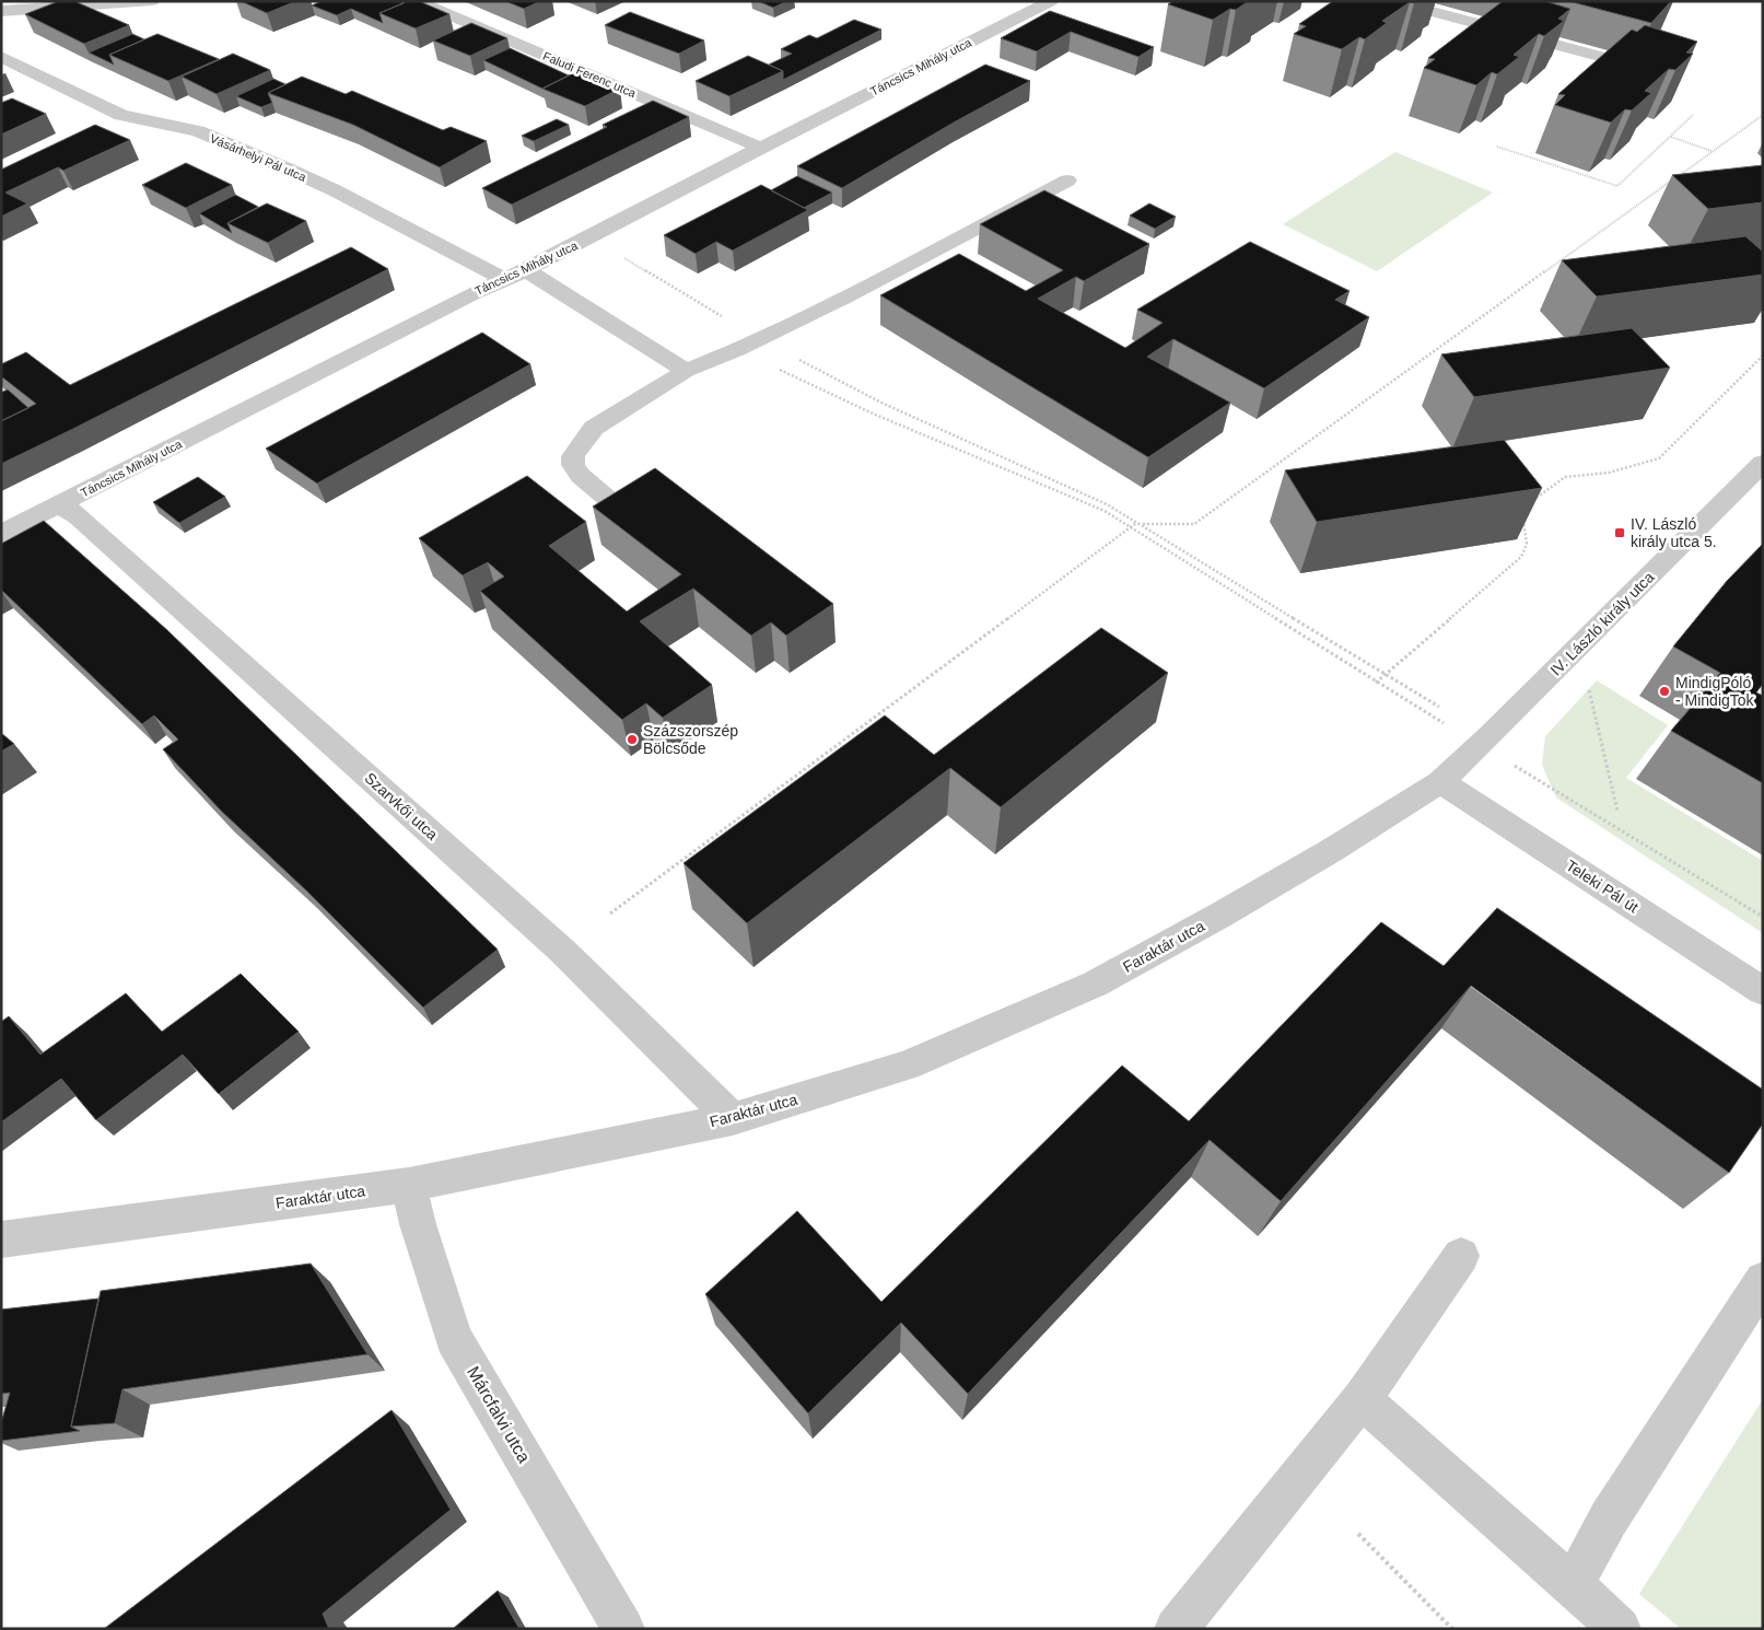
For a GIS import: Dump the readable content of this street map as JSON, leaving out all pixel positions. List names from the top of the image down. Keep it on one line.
{"streets":{"street":["Táncsics Mihály utca","Faludi Ferenc utca","Vásárhelyi Pál utca","IV. László király utca","Szarvkői utca","Teleki Pál út","Faraktár utca","Márcfalvi utca"]},"crossings":[["Táncsics Mihály utca","Faludi Ferenc utca"],["Táncsics Mihály utca","Vásárhelyi Pál utca"],["Táncsics Mihály utca","Szarvkői utca"],["IV. László király utca","Teleki Pál út"],["IV. László király utca","Faraktár utca"],["Szarvkői utca","Faraktár utca"],["Teleki Pál út","Faraktár utca"],["Faraktár utca","Márcfalvi utca"]],"places":{"transit":["IV. László király utca 5."],"other":["MindigPóló - MindigTok","Százszorszép Bölcsőde"]}}
